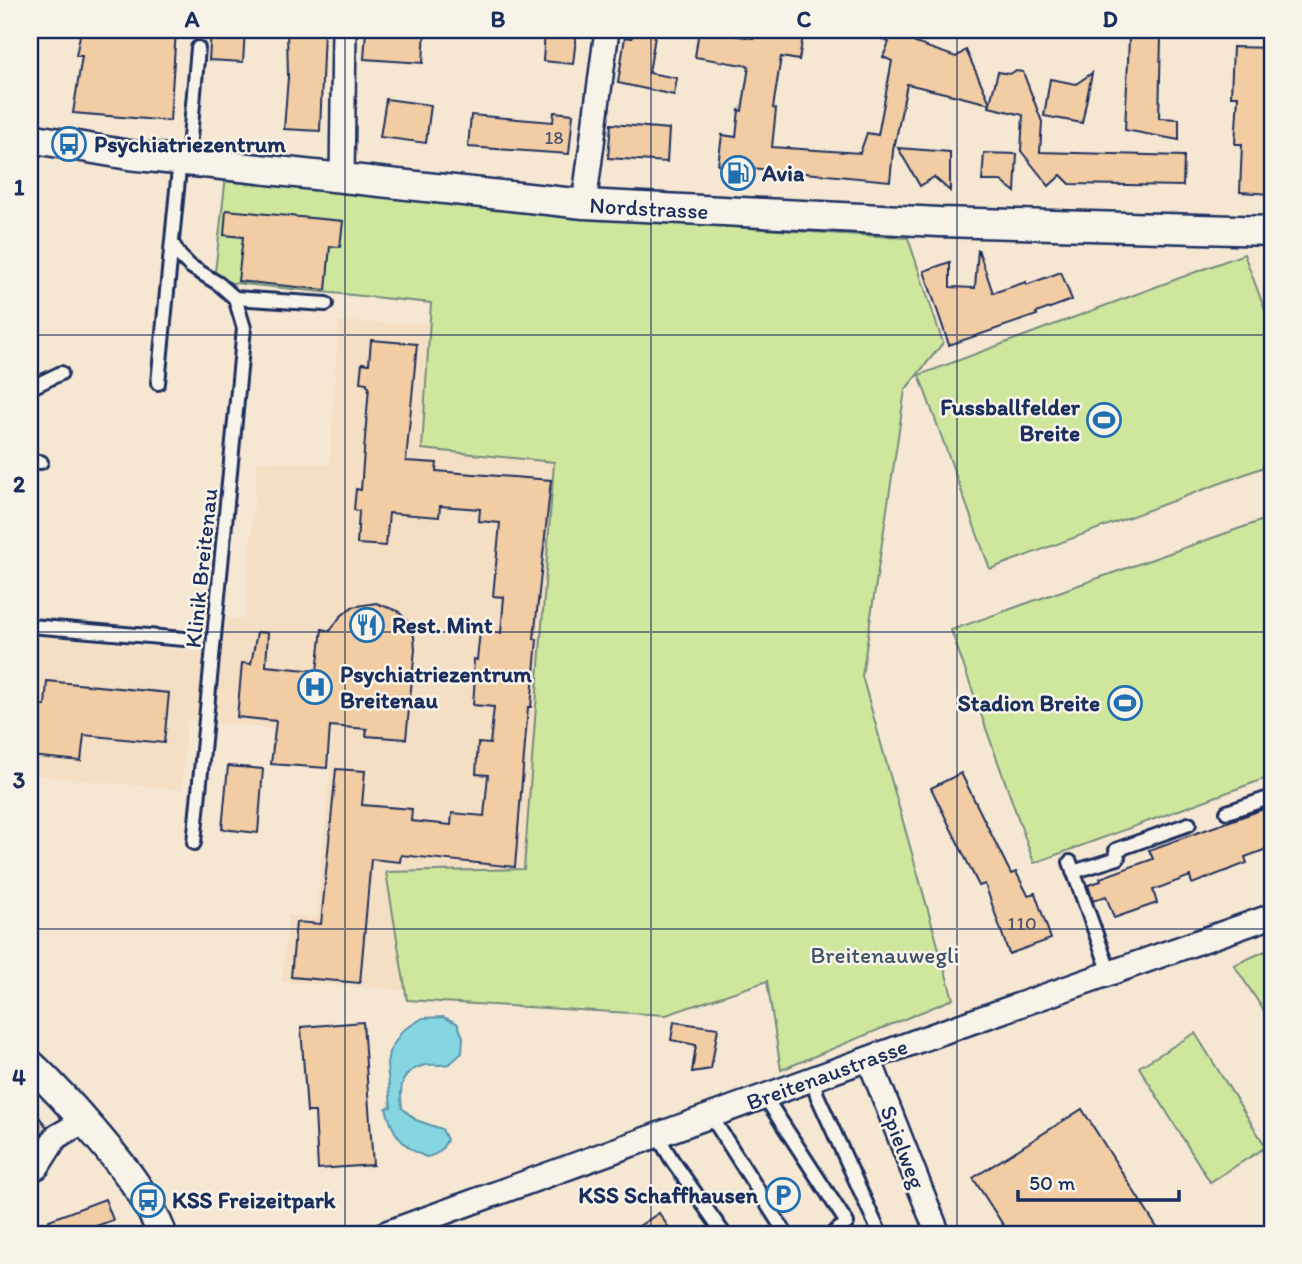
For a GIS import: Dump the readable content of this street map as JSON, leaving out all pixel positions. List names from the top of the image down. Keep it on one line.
{"streets":{"street":["Nordstrasse","Breitenaustrasse","Spielweg"],"lane":["Klinik Breitenau"]},"crossings":[["Breitenaustrasse","Spielweg"]],"parks":["Breitenauwegli"],"places":{"bus stop":["Psychiatriezentrum","KSS Freizeitpark"],"fuel station":["Avia"],"sports":["Fussballfelder Breite","Stadion Breite"],"restaurant":["Rest. Mint"],"hospital":["Psychiatriezentrum Breitenau"],"parking":["KSS Schaffhausen"]},"house_numbers":["18","110"],"scale_bar":"50 m","grid":{"columns":["A","B","C","D"],"rows":["1","2","3","4"]}}
